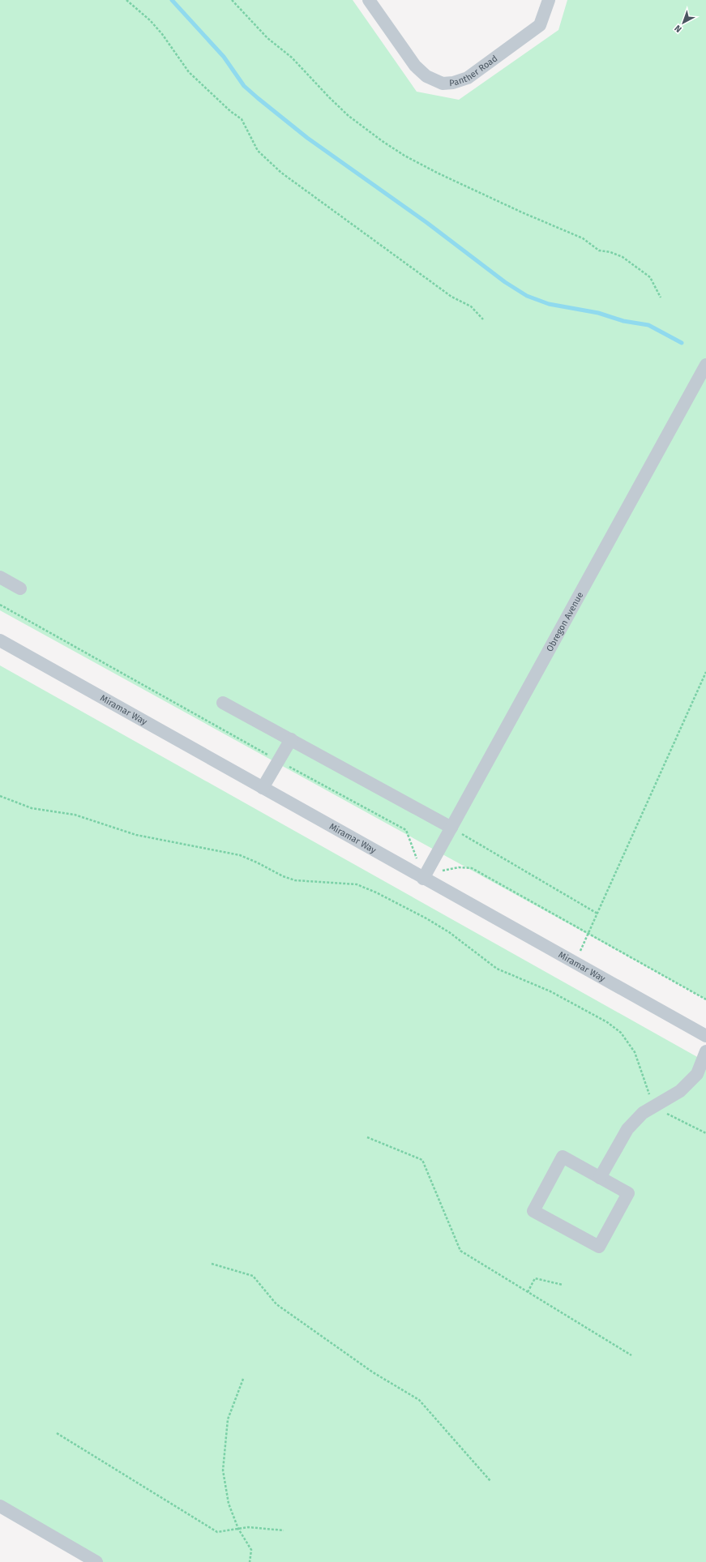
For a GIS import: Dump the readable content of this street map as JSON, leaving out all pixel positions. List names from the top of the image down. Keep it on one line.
{"streets":{"street":["Panther Road","Obregon Avenue","Miramar Way"]},"crossings":[["Obregon Avenue","Miramar Way"]],"north":"bottom left"}
